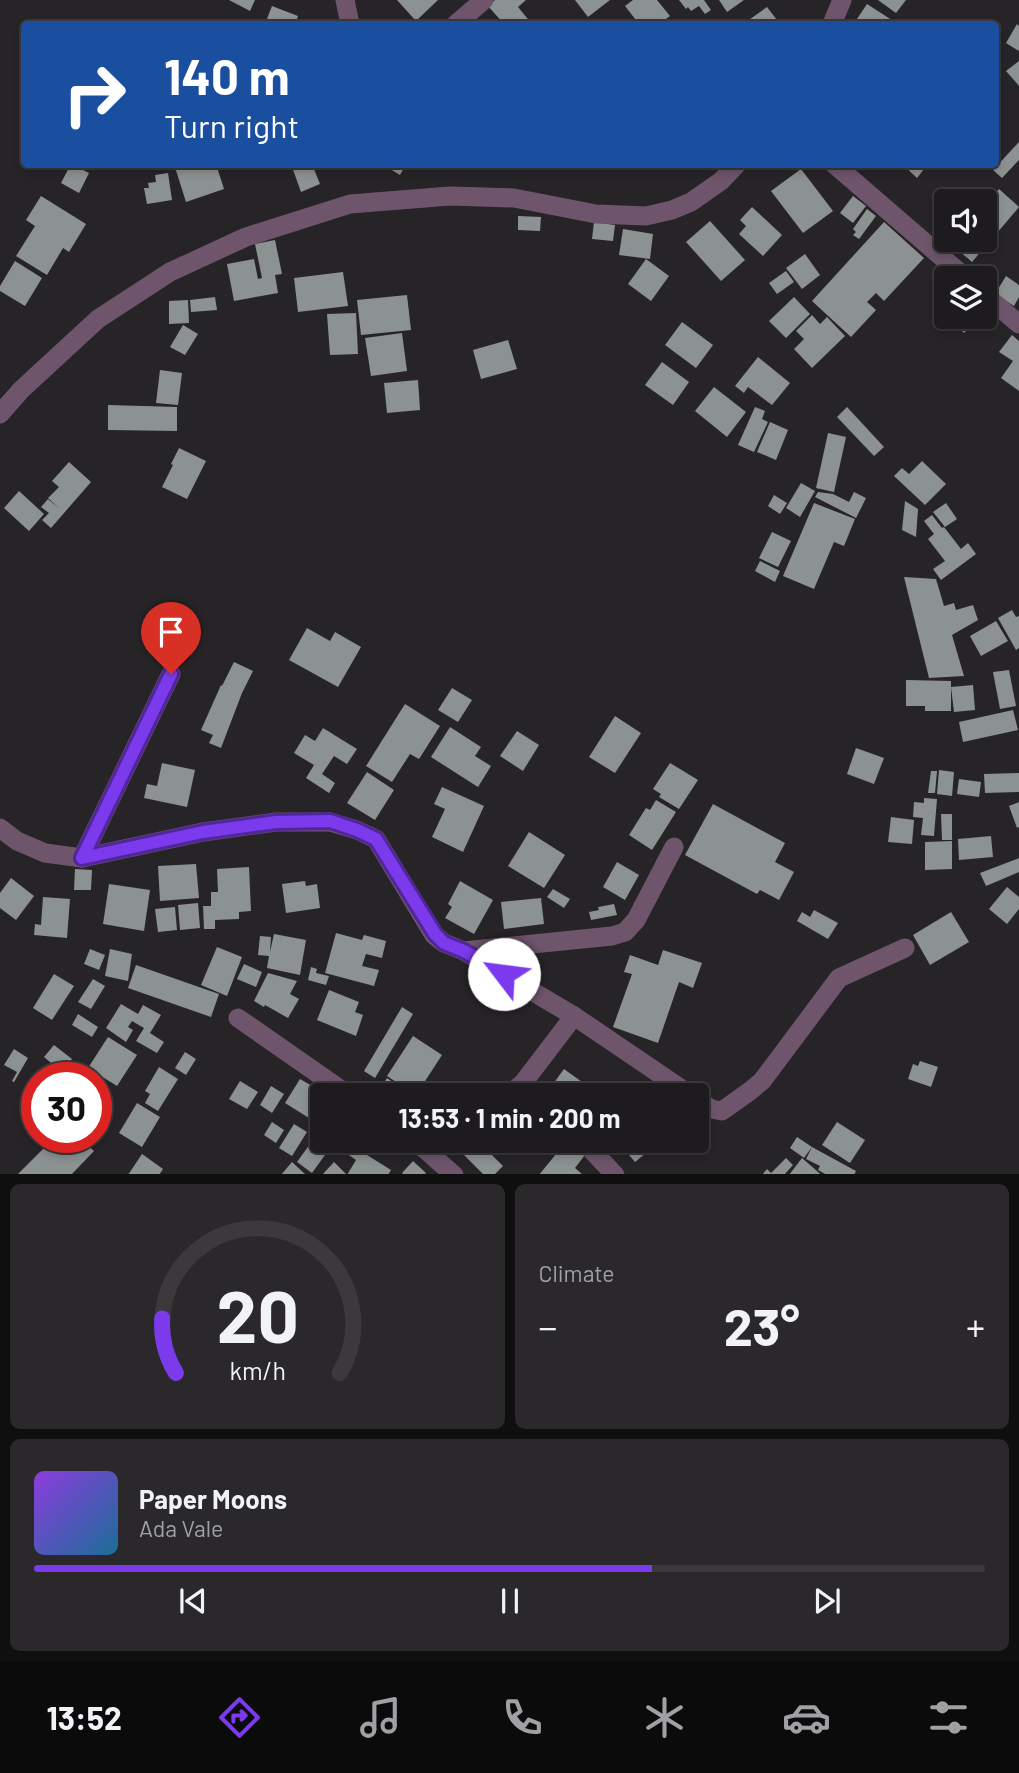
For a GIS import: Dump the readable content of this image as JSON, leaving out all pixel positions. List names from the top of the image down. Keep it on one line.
{"page":{"turn":["140 m","Turn right"],"limit":"30","trip":"13:53 · 1 min · 200 m","tile":"Climate","heat":["−","23°","+"],"song":["Paper Moons","Ada Vale"],"tabs":"13:52","gauge":["20","km/h"]}}
